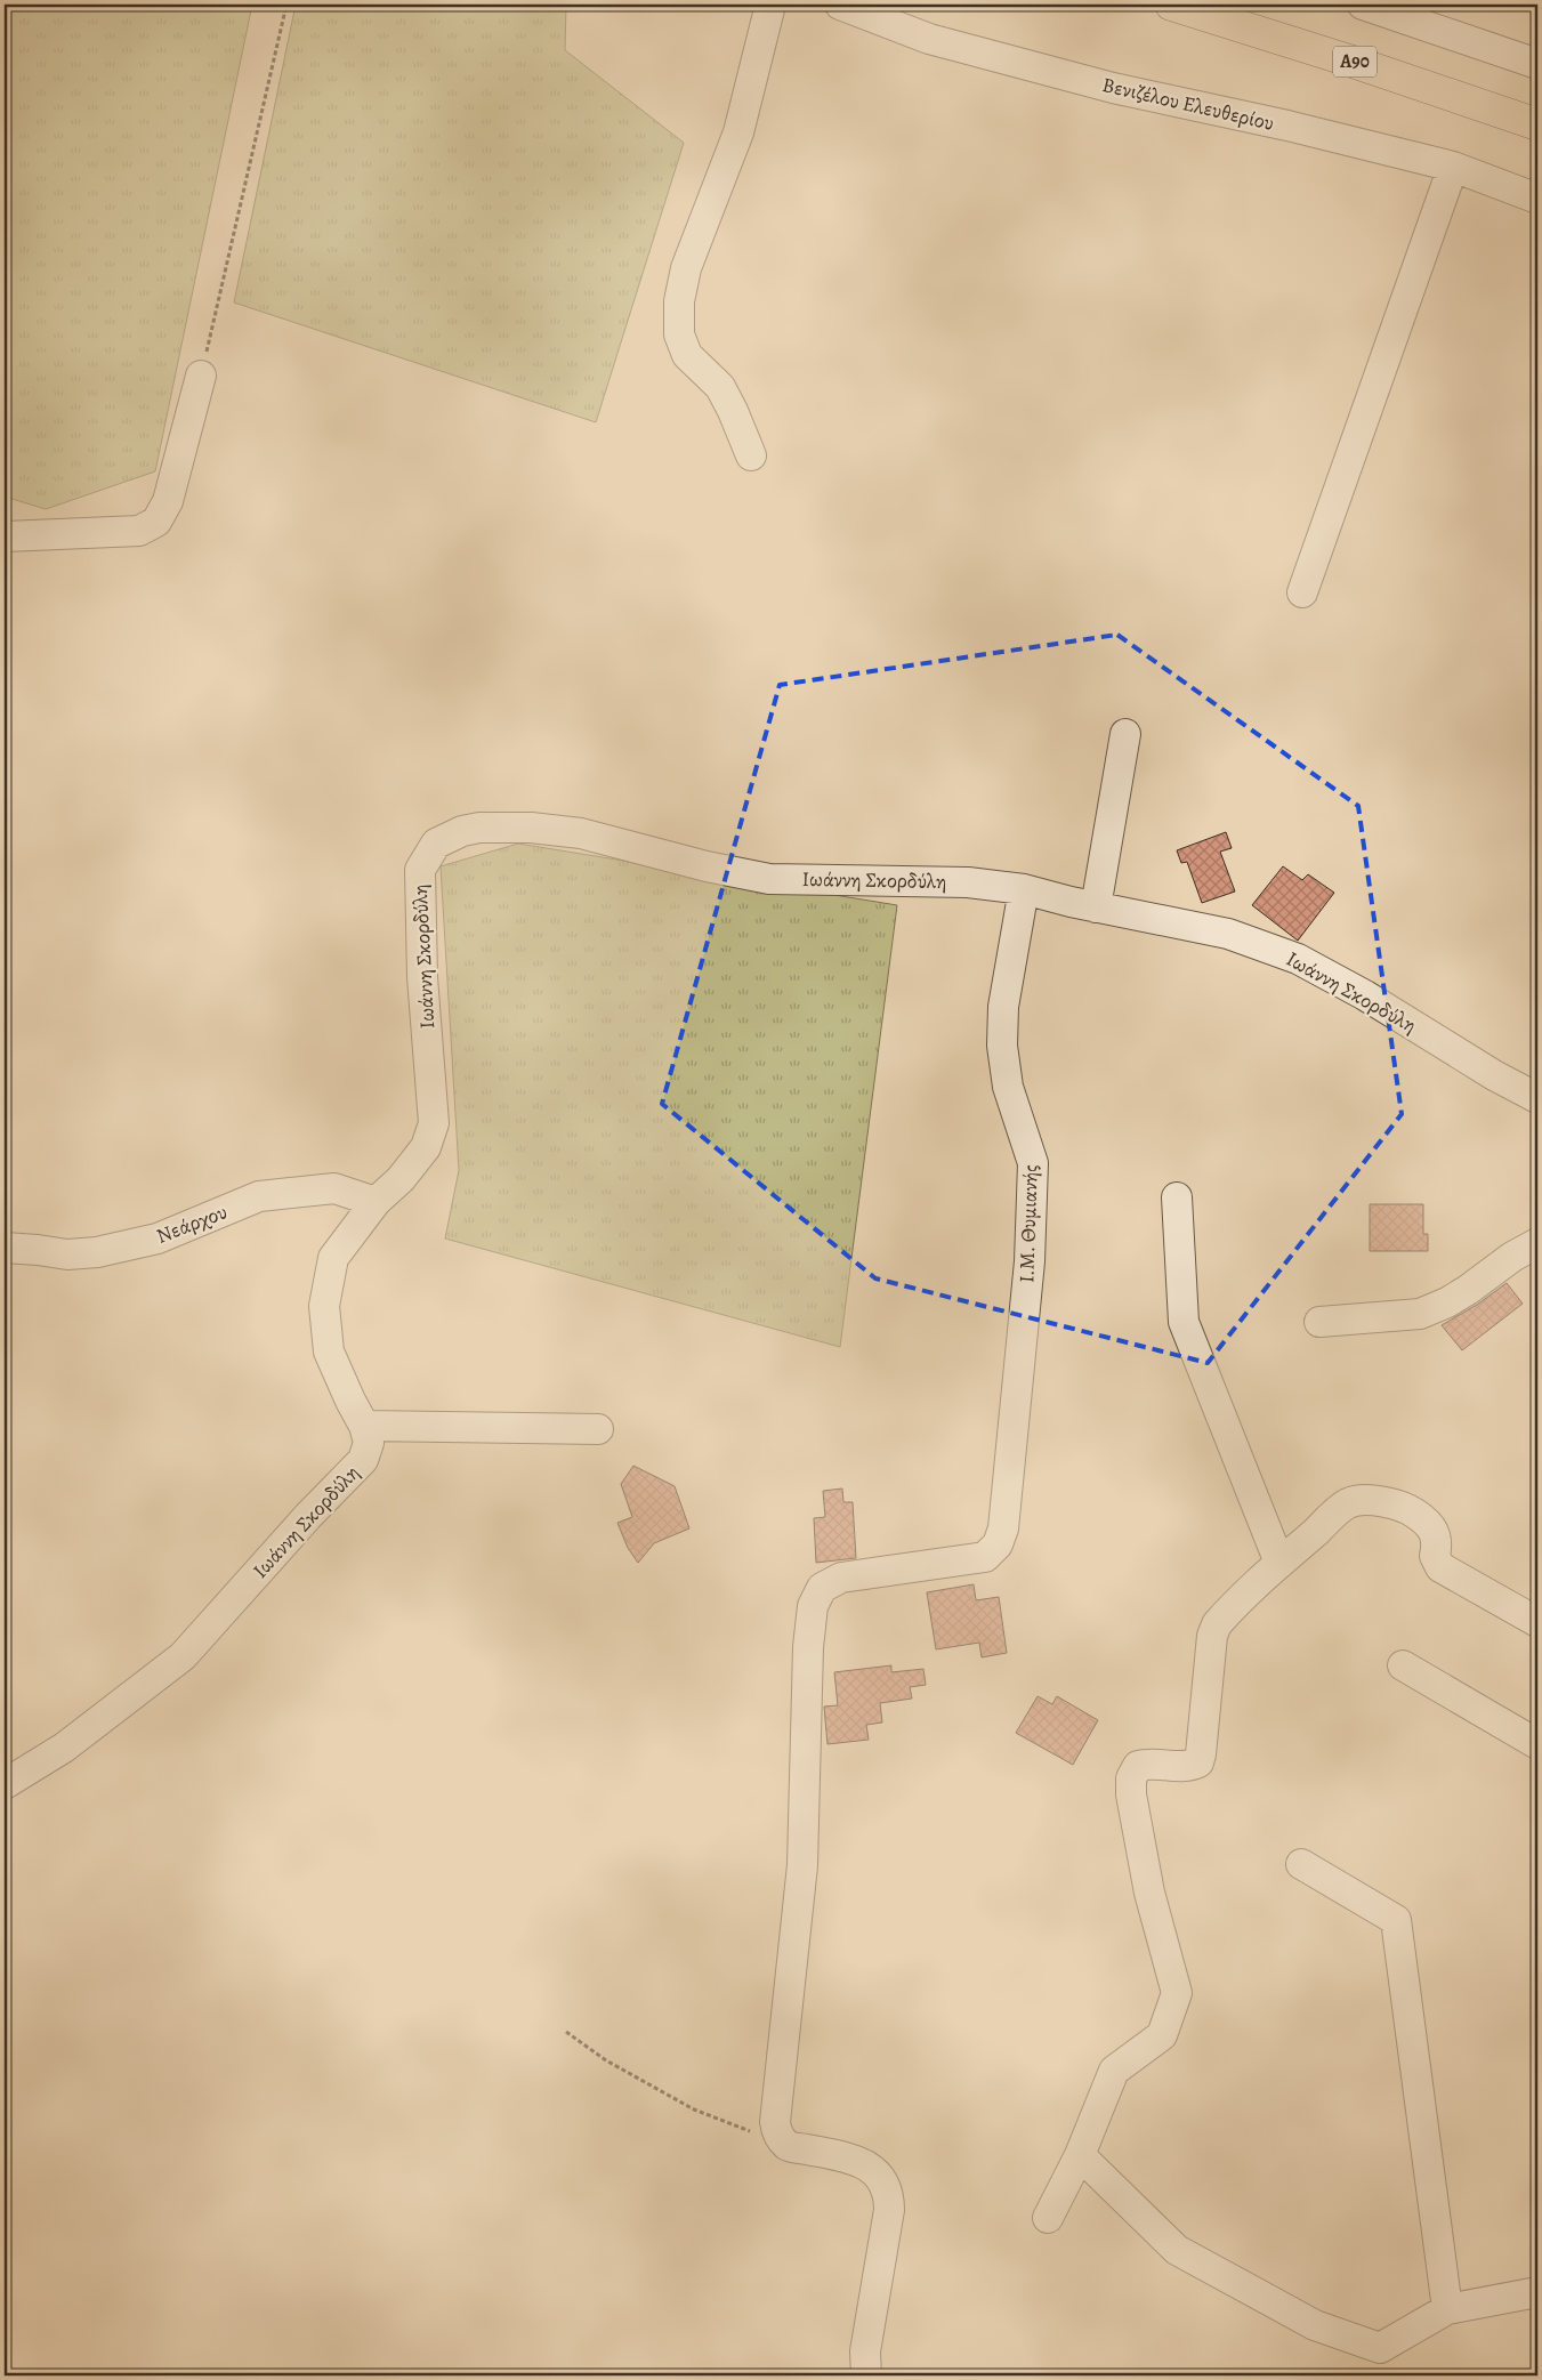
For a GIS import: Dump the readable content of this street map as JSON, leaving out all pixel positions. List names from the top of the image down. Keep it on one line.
{"streets":{"highway":["Α90"],"street":["Βενιζέλου Ελευθερίου","Ιωάννη Σκορδύλη","Νεάρχου","Ι.Μ. Θυμιανής"]},"crossings":[["Ιωάννη Σκορδύλη","Νεάρχου"],["Ιωάννη Σκορδύλη","Ι.Μ. Θυμιανής"]]}
